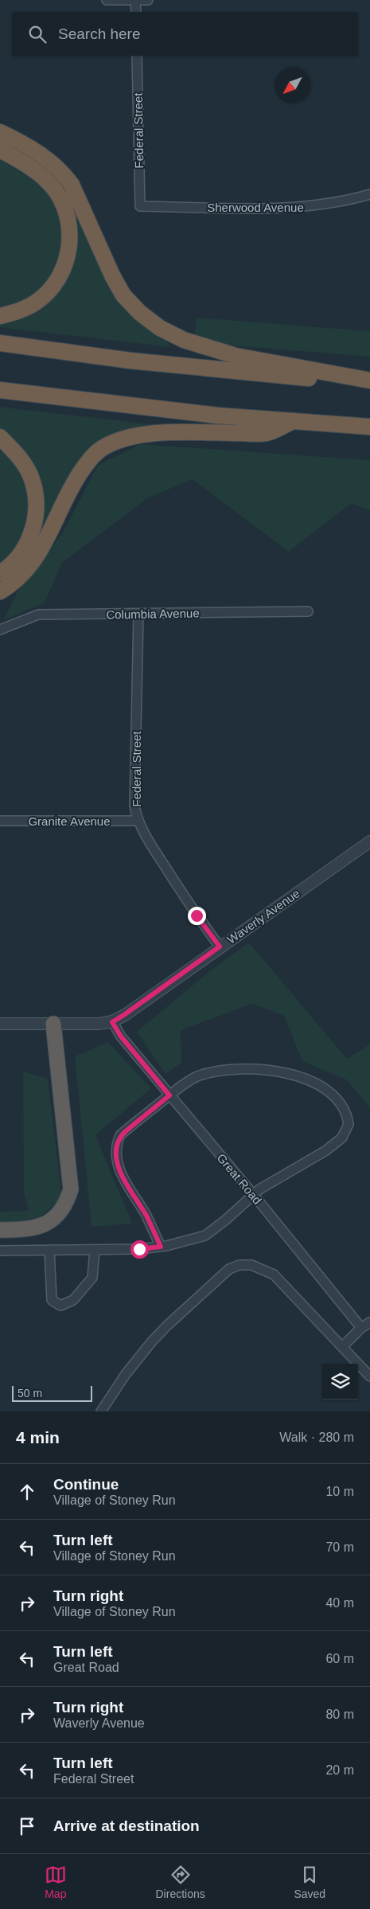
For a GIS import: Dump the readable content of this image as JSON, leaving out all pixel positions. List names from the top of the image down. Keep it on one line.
{"streets":{"street":["Federal Street","Sherwood Avenue","Columbia Avenue","Granite Avenue","Waverly Avenue","Great Road"]},"crossings":[["Federal Street","Sherwood Avenue"],["Federal Street","Columbia Avenue"],["Federal Street","Granite Avenue"],["Federal Street","Waverly Avenue"],["Waverly Avenue","Great Road"]],"scale_bar":"50 m","north":"bottom left","page":{"search":"Search here","scale":"50 m","heading":["4 min","Walk · 280 m"],"list":[["Continue","Village of Stoney Run","10 m"],["Turn left","Village of Stoney Run","70 m"],["Turn right","Village of Stoney Run","40 m"],["Turn left","Great Road","60 m"],["Turn right","Waverly Avenue","80 m"],["Turn left","Federal Street","20 m"],"Arrive at destination"],"nav":["Map","Directions","Saved"]}}
